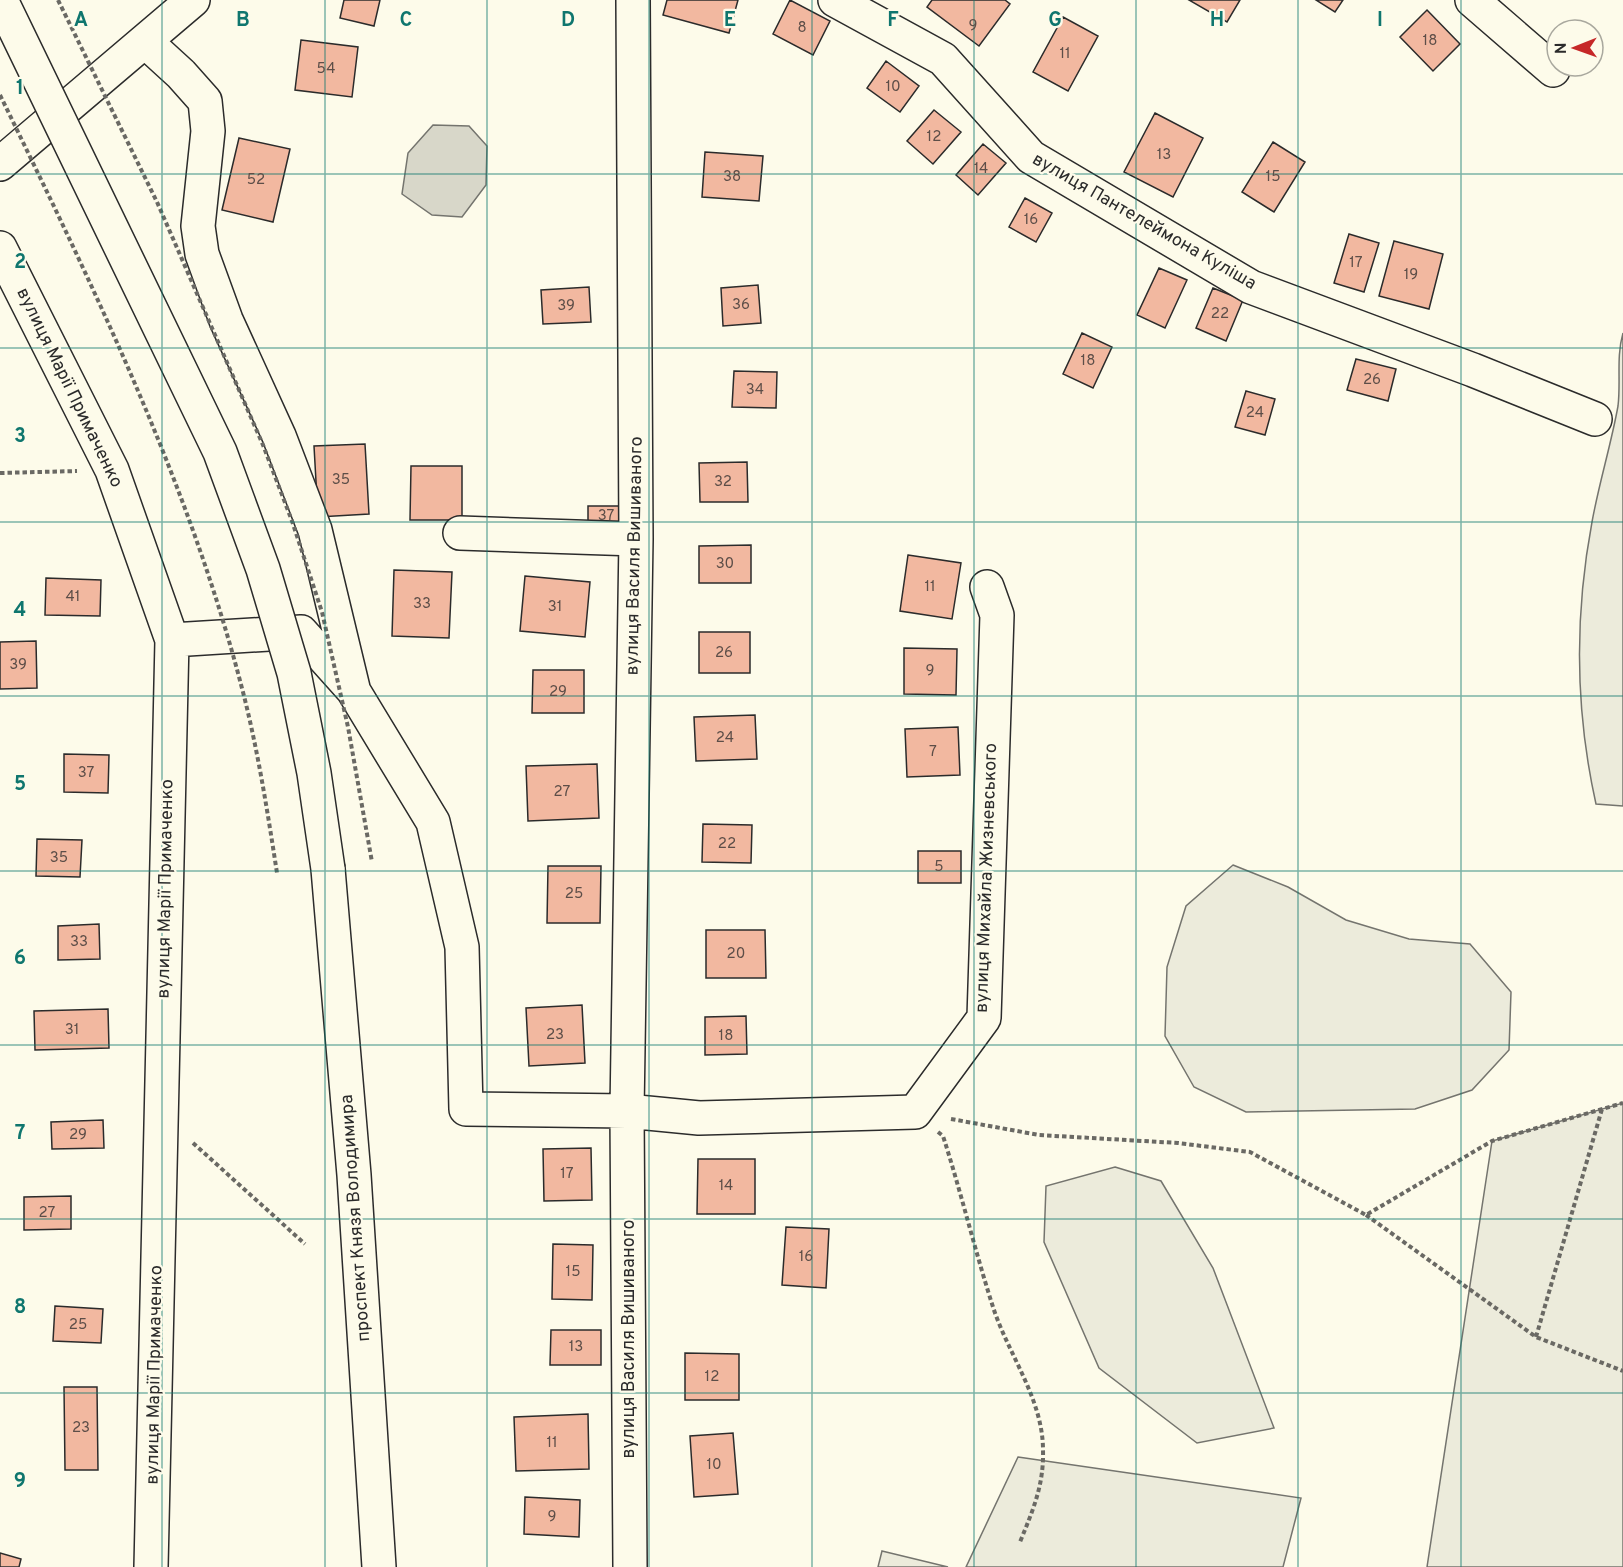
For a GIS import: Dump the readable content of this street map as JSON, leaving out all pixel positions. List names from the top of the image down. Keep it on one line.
{"streets":{"street":["вулиця Пантелеймона Куліша","вулиця Марії Примаченко","вулиця Василя Вишиваного","вулиця Михайла Жизневського","проспект Князя Володимира"]},"house_numbers":["9","8","18","11","54","10","12","13","14","38","15","52","16","17","19","36","39","22","18","26","34","24","35","32","37","30","11","41","33","31","26","39","9","29","24","7","37","27","22","35","5","25","33","20","31","23","18","29","17","14","27","16","15","25","13","12","23","11","10","9"],"north":"left","grid":{"columns":["A","B","C","D","E","F","G","H","I"],"rows":["1","2","3","4","5","6","7","8","9"]}}
